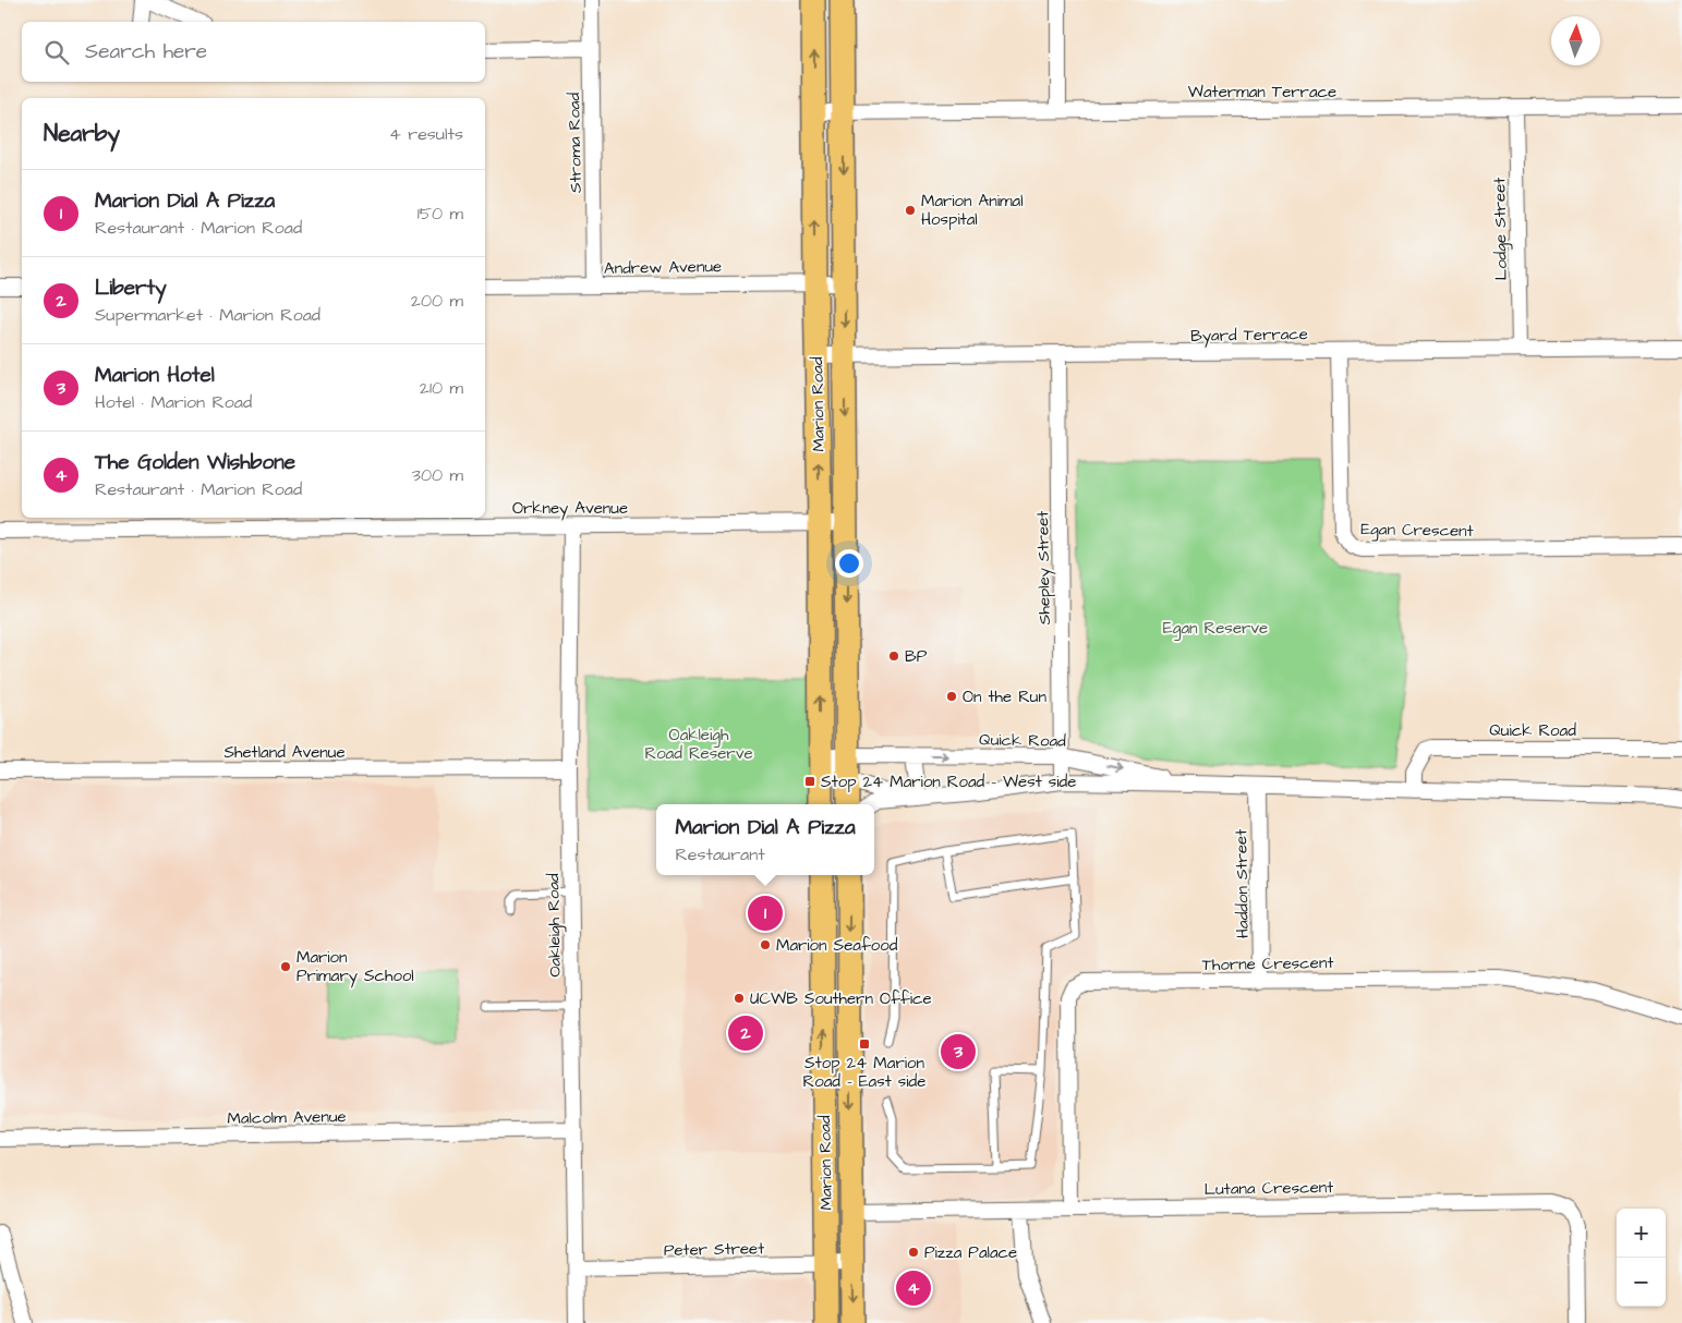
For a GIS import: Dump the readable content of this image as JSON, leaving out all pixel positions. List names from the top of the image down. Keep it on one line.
{"streets":{"main road":["Marion Road"],"street":["Waterman Terrace","Stroma Road","Lodge Street","Andrew Avenue","Byard Terrace","Orkney Avenue","Egan Crescent","Shepley Street","Quick Road","Shetland Avenue","Haddon Street","Oakleigh Road","Thorne Crescent","Malcolm Avenue","Lutana Crescent","Peter Street"]},"crossings":[["Waterman Terrace","Lodge Street"],["Waterman Terrace","Marion Road"],["Stroma Road","Andrew Avenue"],["Lodge Street","Byard Terrace"],["Andrew Avenue","Marion Road"],["Byard Terrace","Marion Road"],["Byard Terrace","Egan Crescent"],["Byard Terrace","Shepley Street"],["Marion Road","Orkney Avenue"],["Marion Road","Quick Road"],["Marion Road","Lutana Crescent"],["Marion Road","Peter Street"],["Orkney Avenue","Oakleigh Road"],["Shepley Street","Quick Road"],["Quick Road","Haddon Street"],["Shetland Avenue","Oakleigh Road"],["Haddon Street","Thorne Crescent"],["Oakleigh Road","Malcolm Avenue"],["Oakleigh Road","Peter Street"],["Thorne Crescent","Lutana Crescent"]],"parks":["Egan Reserve","Oakleigh Road Reserve"],"places":{"other":["Marion Animal Hospital","BP","On the Run","Marion Seafood","Marion Primary School","UCWB Southern Office","Pizza Palace"],"transit":["Stop 24 Marion Road - West side","Stop 24 Marion Road - East side"]},"north":"top","page":{"search":"Search here","heading":["Nearby","4 results"],"list":[{"mark":"1","name":"Marion Dial A Pizza","note":"Restaurant · Marion Road","value":"150 m"},{"mark":"2","name":"Liberty","note":"Supermarket · Marion Road","value":"200 m"},{"mark":"3","name":"Marion Hotel","note":"Hotel · Marion Road","value":"210 m"},{"mark":"4","name":"The Golden Wishbone","note":"Restaurant · Marion Road","value":"300 m"}],"popup":["Marion Dial A Pizza","Restaurant"],"pins":["1","2","3","4"],"map_buttons":["+","−"]}}
